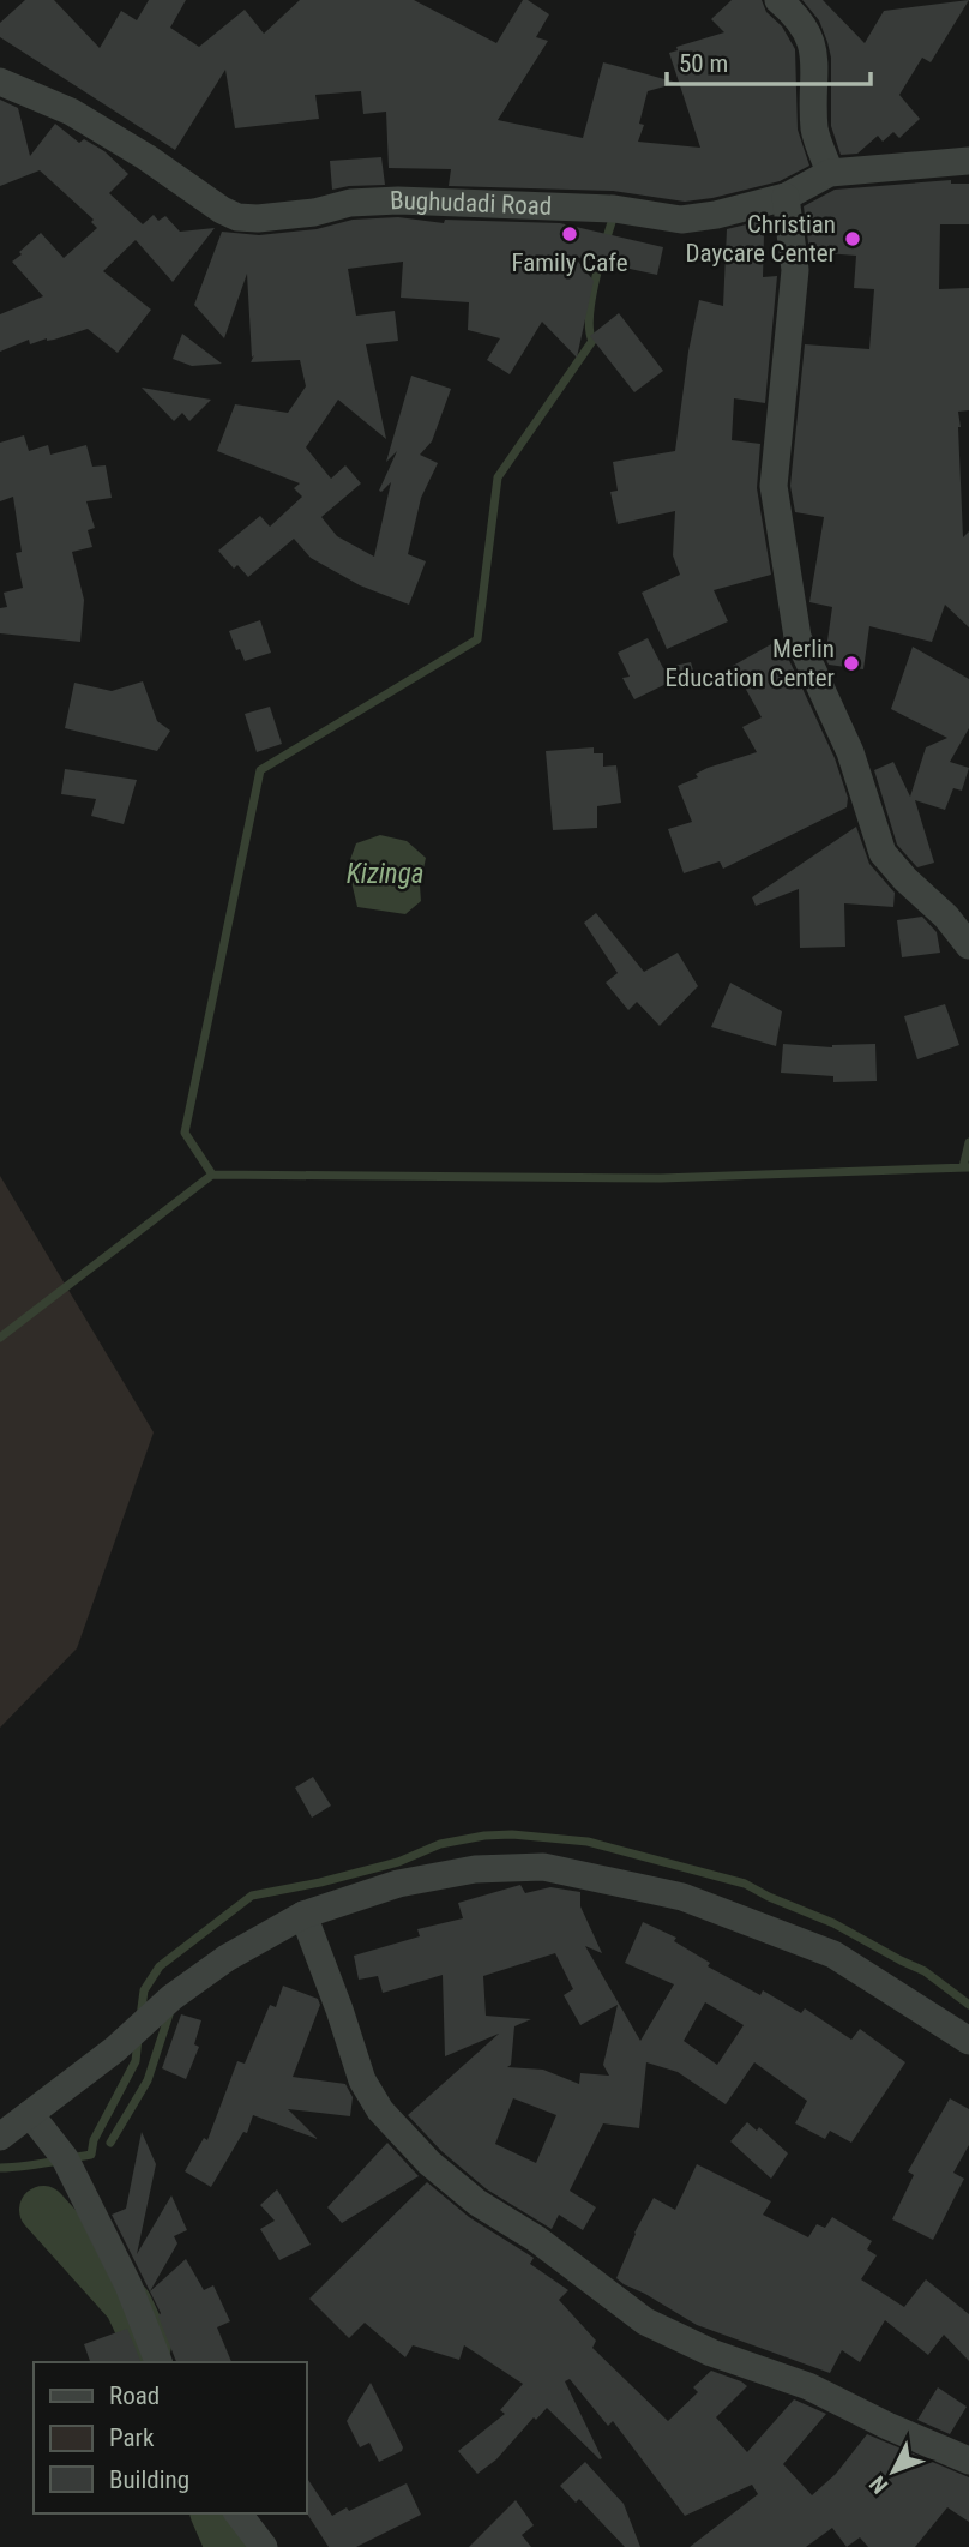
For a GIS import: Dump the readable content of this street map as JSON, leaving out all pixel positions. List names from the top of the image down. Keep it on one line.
{"streets":{"street":["Bughudadi Road"]},"water":["Kizinga"],"places":["Family Cafe","Christian Daycare Center","Merlin Education Center"],"legend":["Road","Park","Building"],"scale_bar":"50 m","north":"bottom left"}
